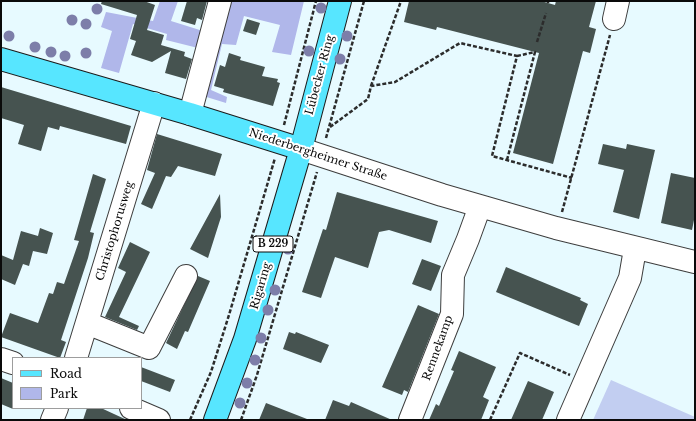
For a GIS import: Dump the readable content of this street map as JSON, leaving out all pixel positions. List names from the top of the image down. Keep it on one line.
{"streets":{"main road":["Lübecker Ring","Niederbergheimer Straße","B 229","Rigaring"],"street":["Christophorusweg","Rennekamp"]},"crossings":[["Lübecker Ring","Niederbergheimer Straße"],["Lübecker Ring","Rigaring"],["Niederbergheimer Straße","Christophorusweg"],["Niederbergheimer Straße","Rigaring"],["Niederbergheimer Straße","Rennekamp"]],"legend":["Road","Park"]}
